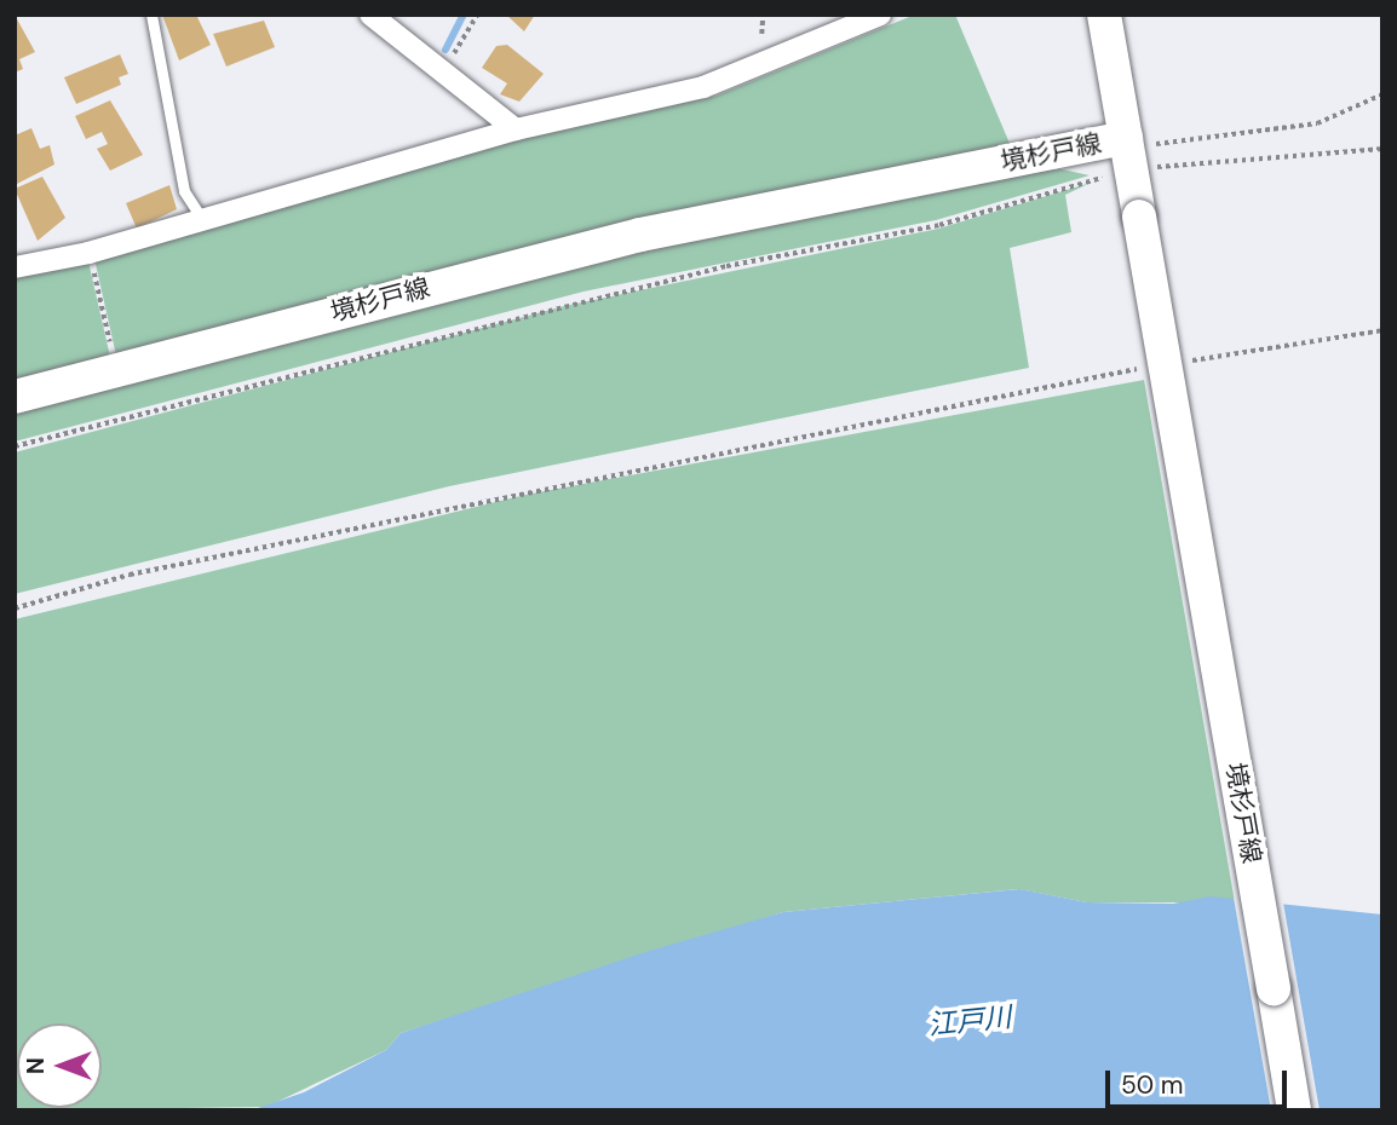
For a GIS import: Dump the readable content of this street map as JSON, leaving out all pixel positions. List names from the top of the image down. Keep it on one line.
{"streets":{"main road":["境杉戸線"]},"water":["江戸川"],"scale_bar":"50 m","north":"left"}
